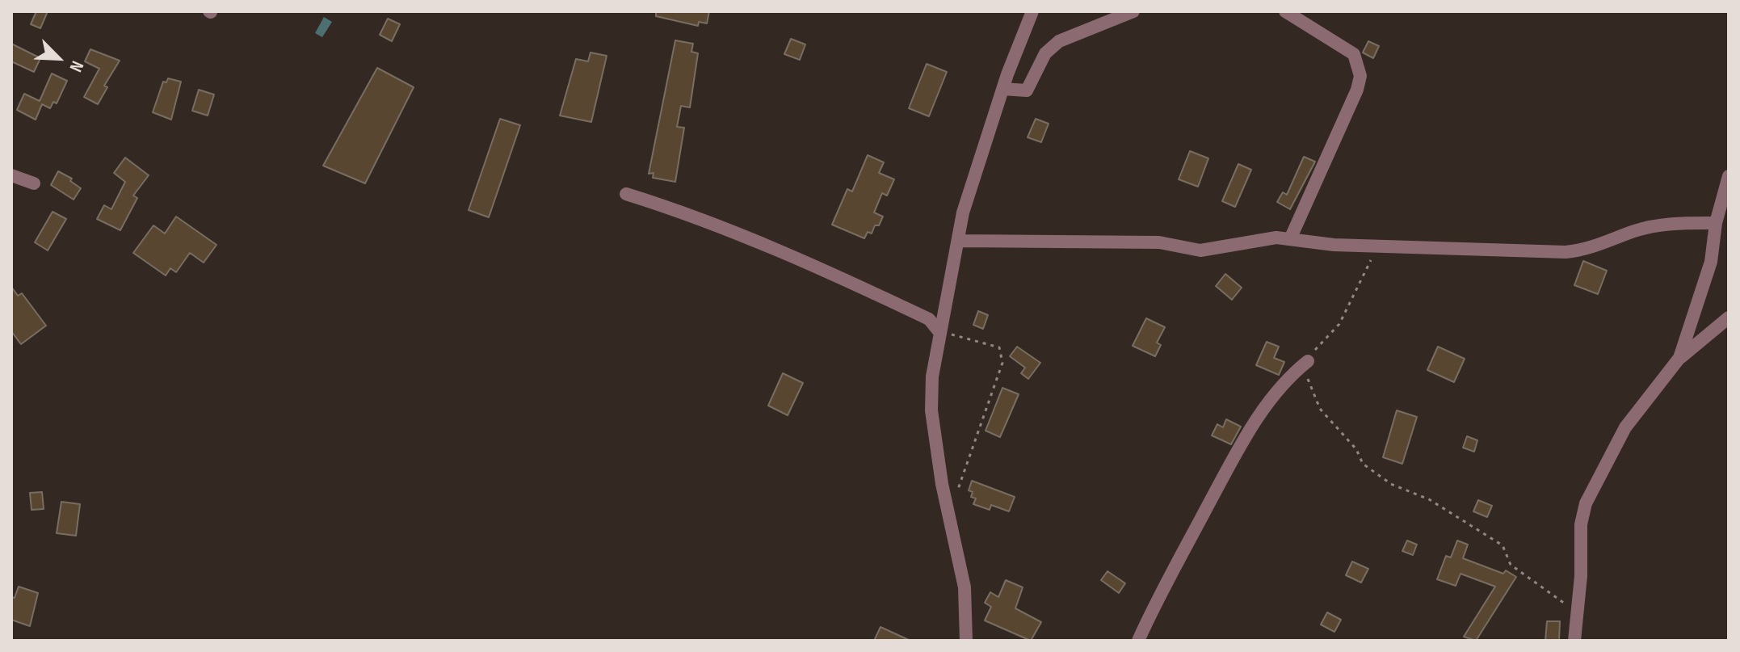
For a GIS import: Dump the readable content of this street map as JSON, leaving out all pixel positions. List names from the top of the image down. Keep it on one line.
{"north":"bottom right"}
